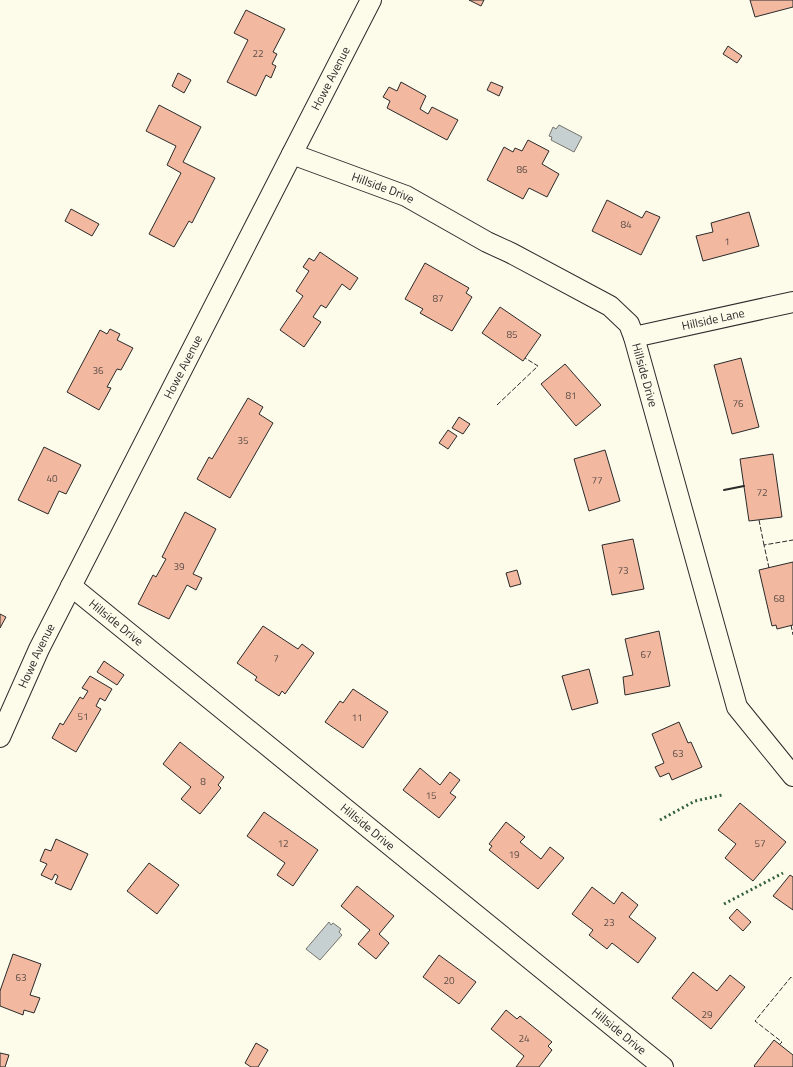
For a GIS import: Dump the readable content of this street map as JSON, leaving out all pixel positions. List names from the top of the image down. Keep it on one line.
{"streets":{"street":["Howe Avenue","Hillside Drive","Hillside Lane"]},"crossings":[["Howe Avenue","Hillside Drive"],["Hillside Drive","Hillside Lane"]],"house_numbers":["22","86","84","1","87","85","36","81","76","35","40","77","72","39","73","68","67","7","51","11","63","8","15","12","57","19","23","63","20","29","24"]}
